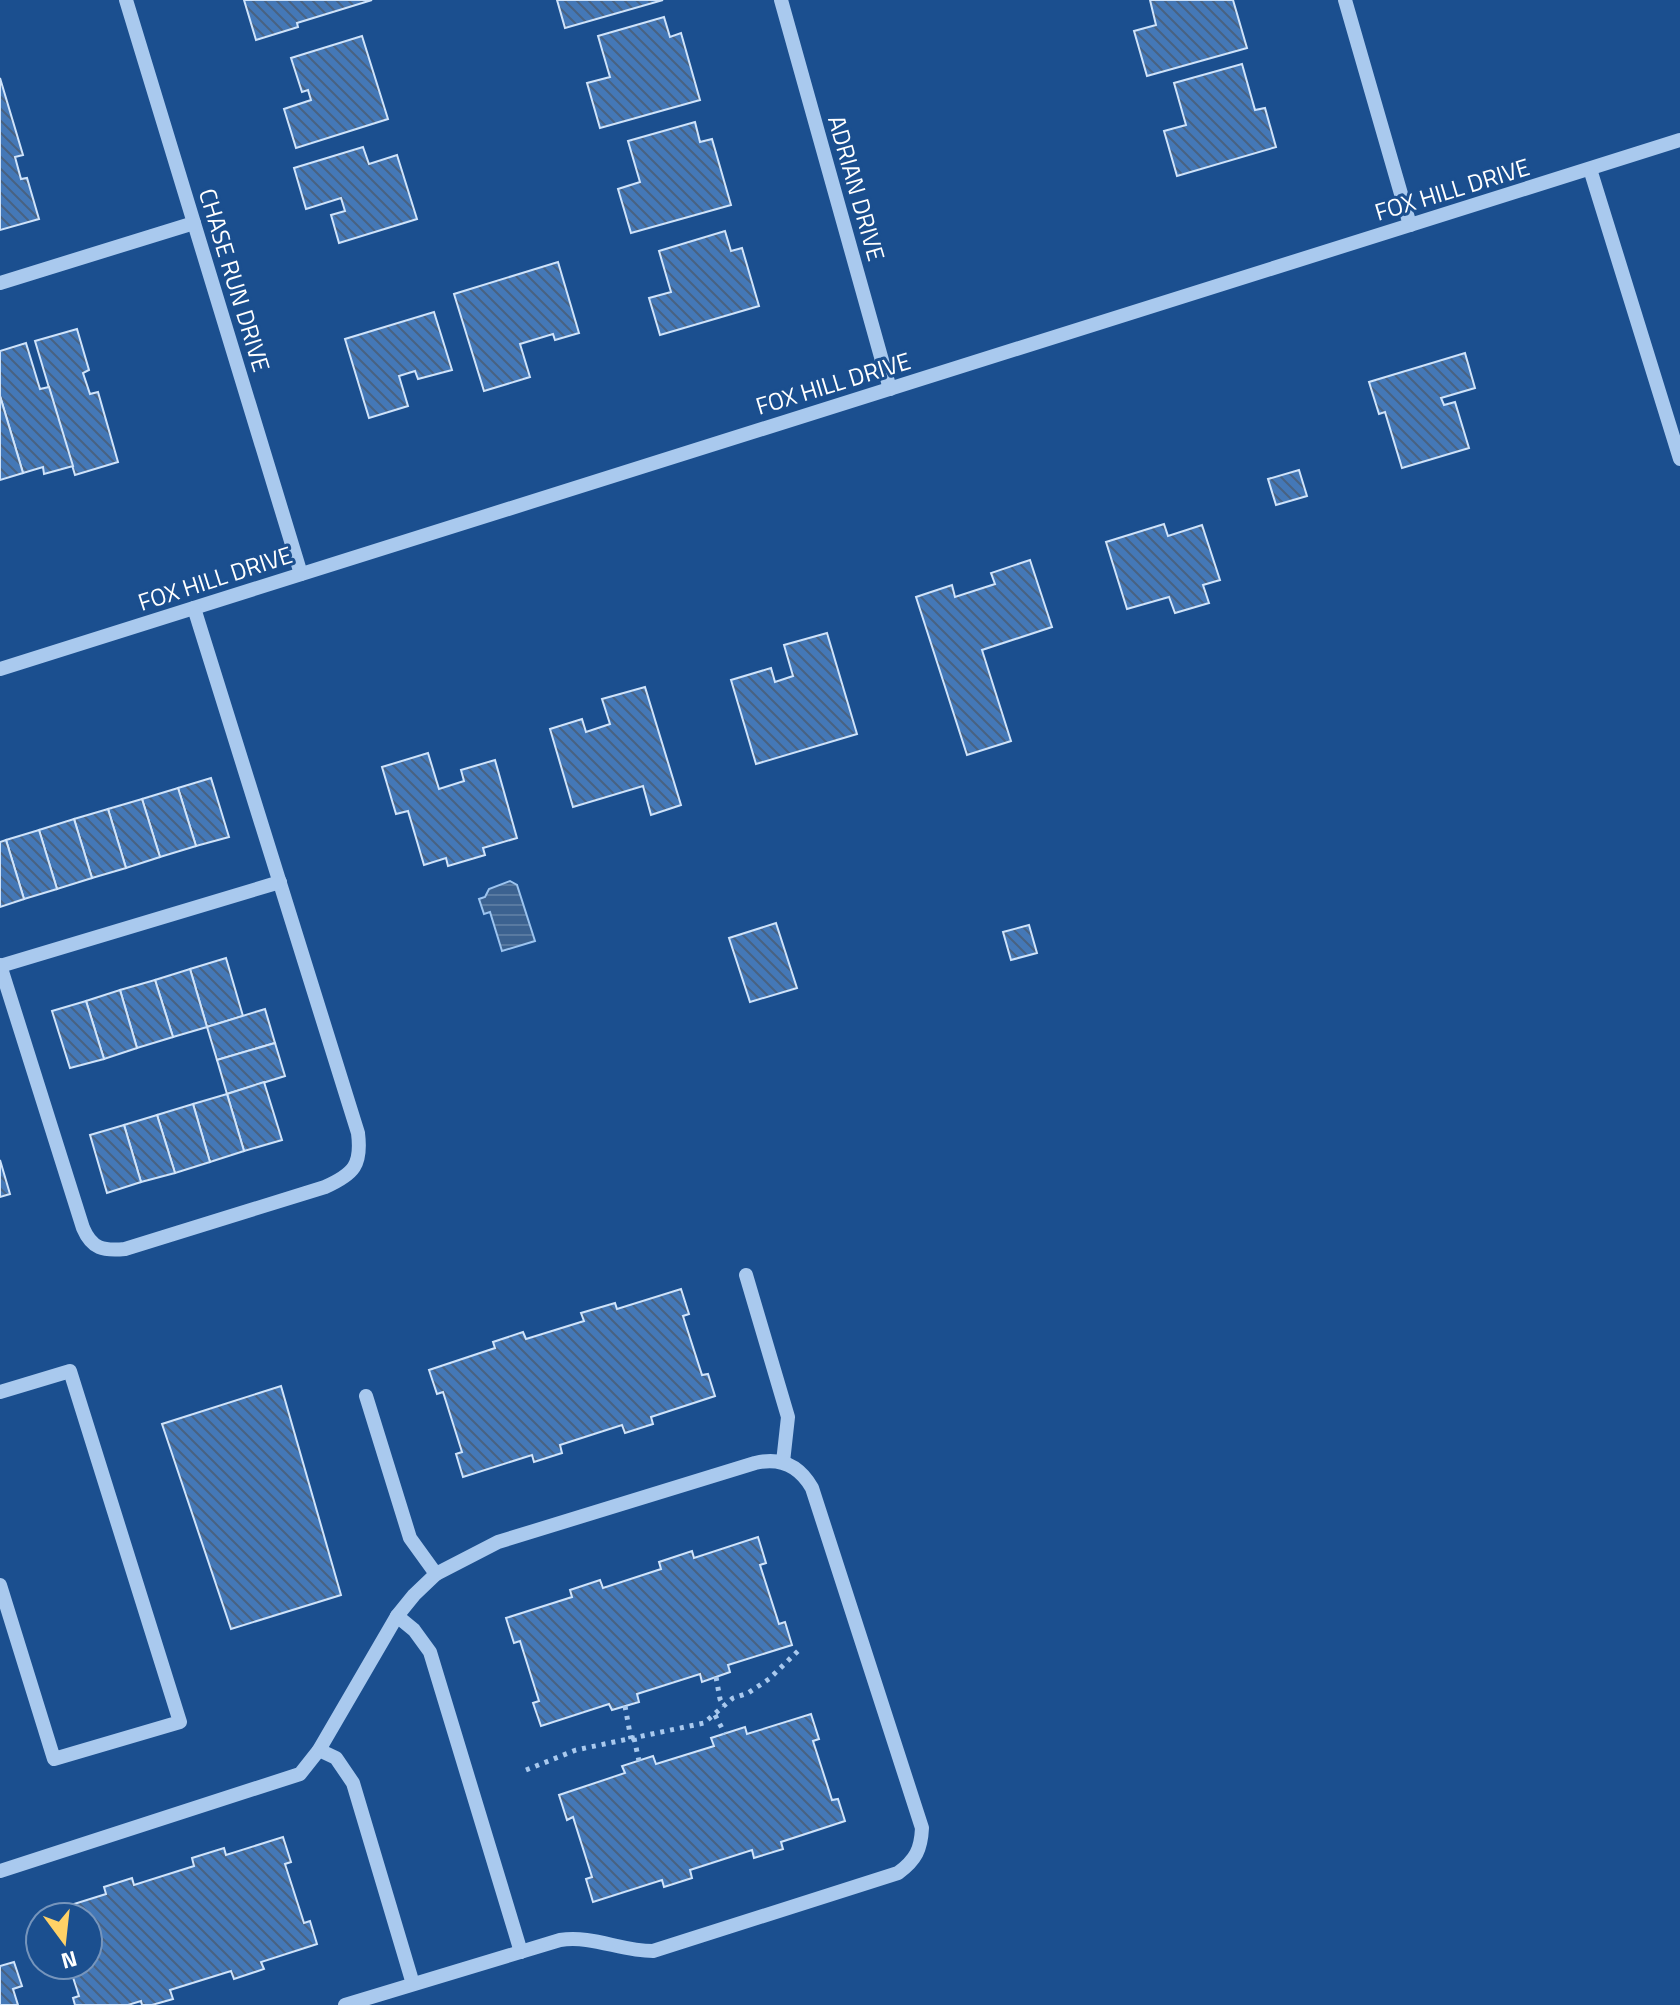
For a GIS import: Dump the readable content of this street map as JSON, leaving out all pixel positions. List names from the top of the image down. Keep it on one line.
{"streets":{"street":["ADRIAN DRIVE","FOX HILL DRIVE","CHASE RUN DRIVE"]},"crossings":[["ADRIAN DRIVE","FOX HILL DRIVE"],["FOX HILL DRIVE","CHASE RUN DRIVE"]],"north":"bottom"}
